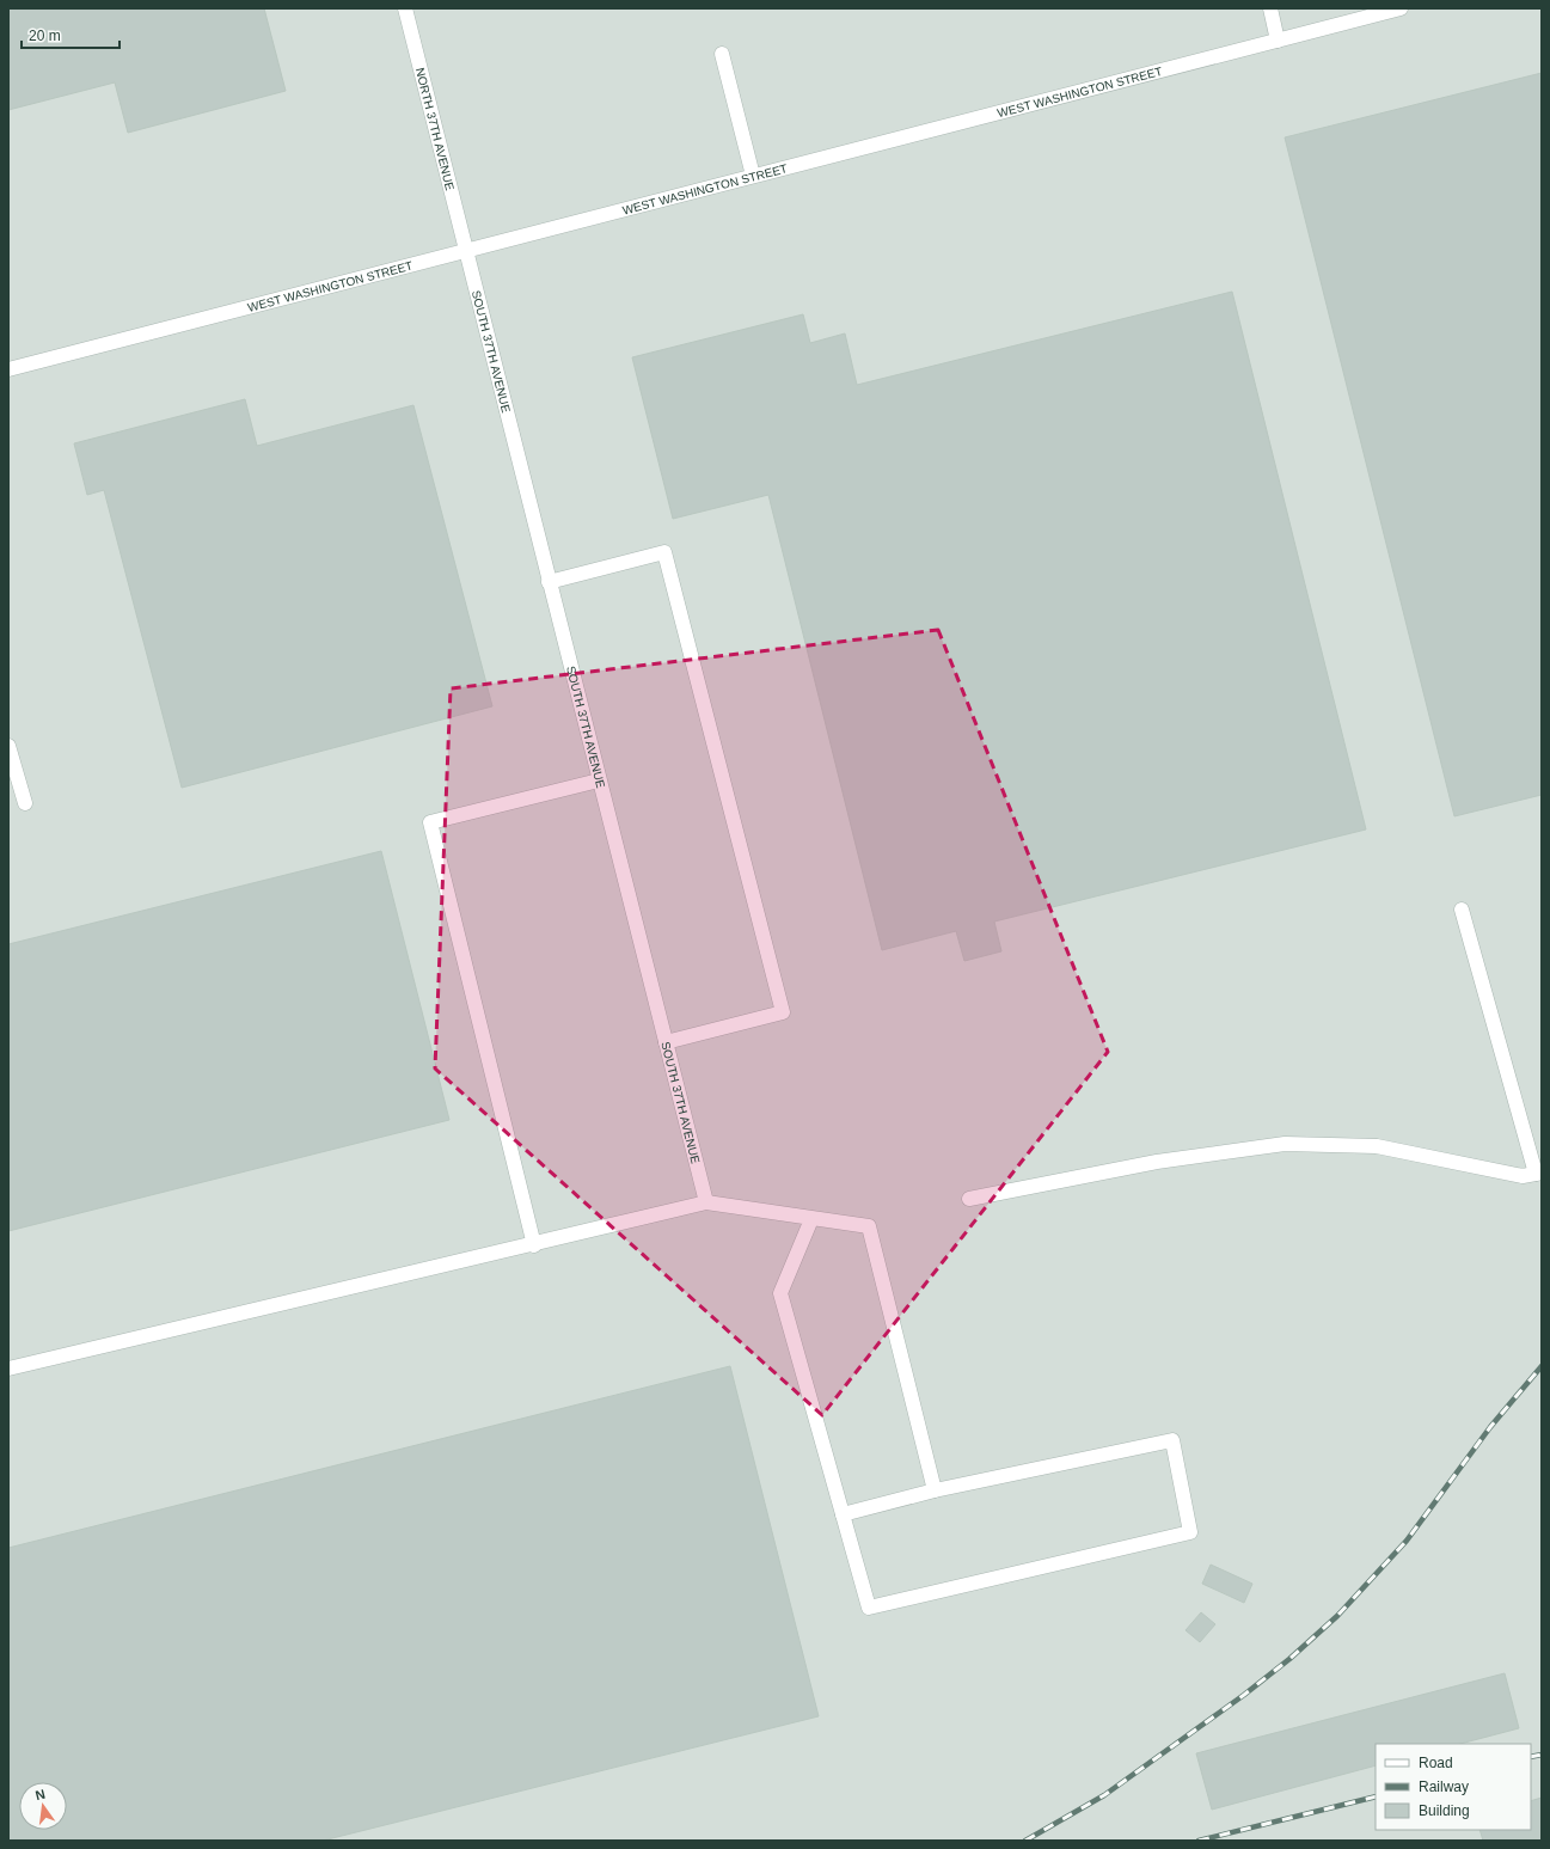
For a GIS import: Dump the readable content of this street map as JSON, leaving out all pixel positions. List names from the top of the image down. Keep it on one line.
{"streets":{"street":["WEST WASHINGTON STREET","NORTH 37TH AVENUE","SOUTH 37TH AVENUE"]},"crossings":[["WEST WASHINGTON STREET","NORTH 37TH AVENUE"],["WEST WASHINGTON STREET","SOUTH 37TH AVENUE"],["NORTH 37TH AVENUE","SOUTH 37TH AVENUE"]],"legend":["Road","Railway","Building"],"scale_bar":"20 m","north":"top"}
